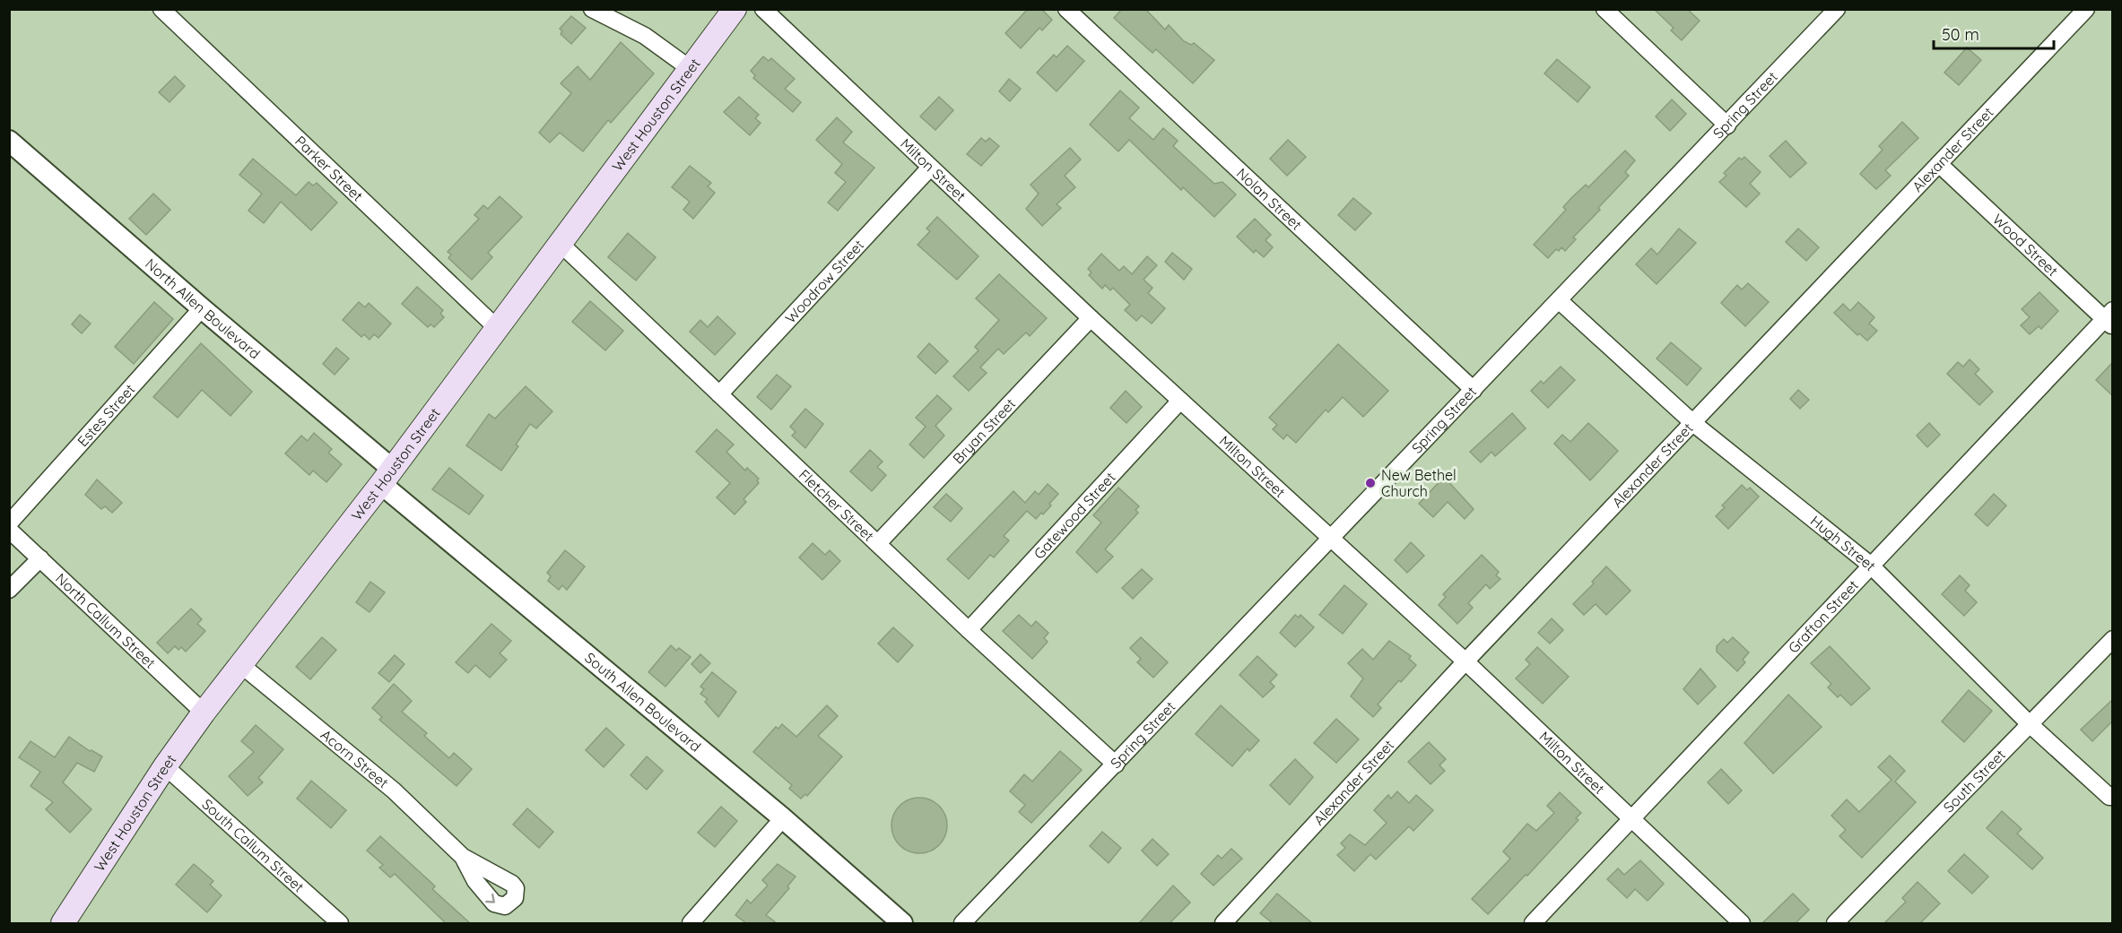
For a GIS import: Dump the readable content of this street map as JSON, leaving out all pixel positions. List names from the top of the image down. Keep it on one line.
{"streets":{"main road":["West Houston Street"],"street":["Spring Street","Alexander Street","Parker Street","Milton Street","Nolan Street","Wood Street","Woodrow Street","North Allen Boulevard","Estes Street","Bryan Street","Fletcher Street","Gatewood Street","Hugh Street","Grafton Street","North Callum Street","South Allen Boulevard","Acorn Street","South Street","South Callum Street"]},"crossings":[["Spring Street","Milton Street"],["Spring Street","Nolan Street"],["Spring Street","Fletcher Street"],["Spring Street","Hugh Street"],["West Houston Street","Parker Street"],["West Houston Street","North Allen Boulevard"],["West Houston Street","Fletcher Street"],["West Houston Street","North Callum Street"],["West Houston Street","South Allen Boulevard"],["West Houston Street","Acorn Street"],["West Houston Street","South Callum Street"],["Alexander Street","Milton Street"],["Alexander Street","Wood Street"],["Alexander Street","Hugh Street"],["Milton Street","Woodrow Street"],["Milton Street","Bryan Street"],["Milton Street","Gatewood Street"],["Milton Street","Grafton Street"],["Wood Street","Grafton Street"],["Woodrow Street","Fletcher Street"],["North Allen Boulevard","Estes Street"],["North Allen Boulevard","South Allen Boulevard"],["Bryan Street","Fletcher Street"],["Fletcher Street","Gatewood Street"],["Hugh Street","Grafton Street"],["Hugh Street","South Street"]],"places":["New Bethel Church"],"scale_bar":"50 m"}
